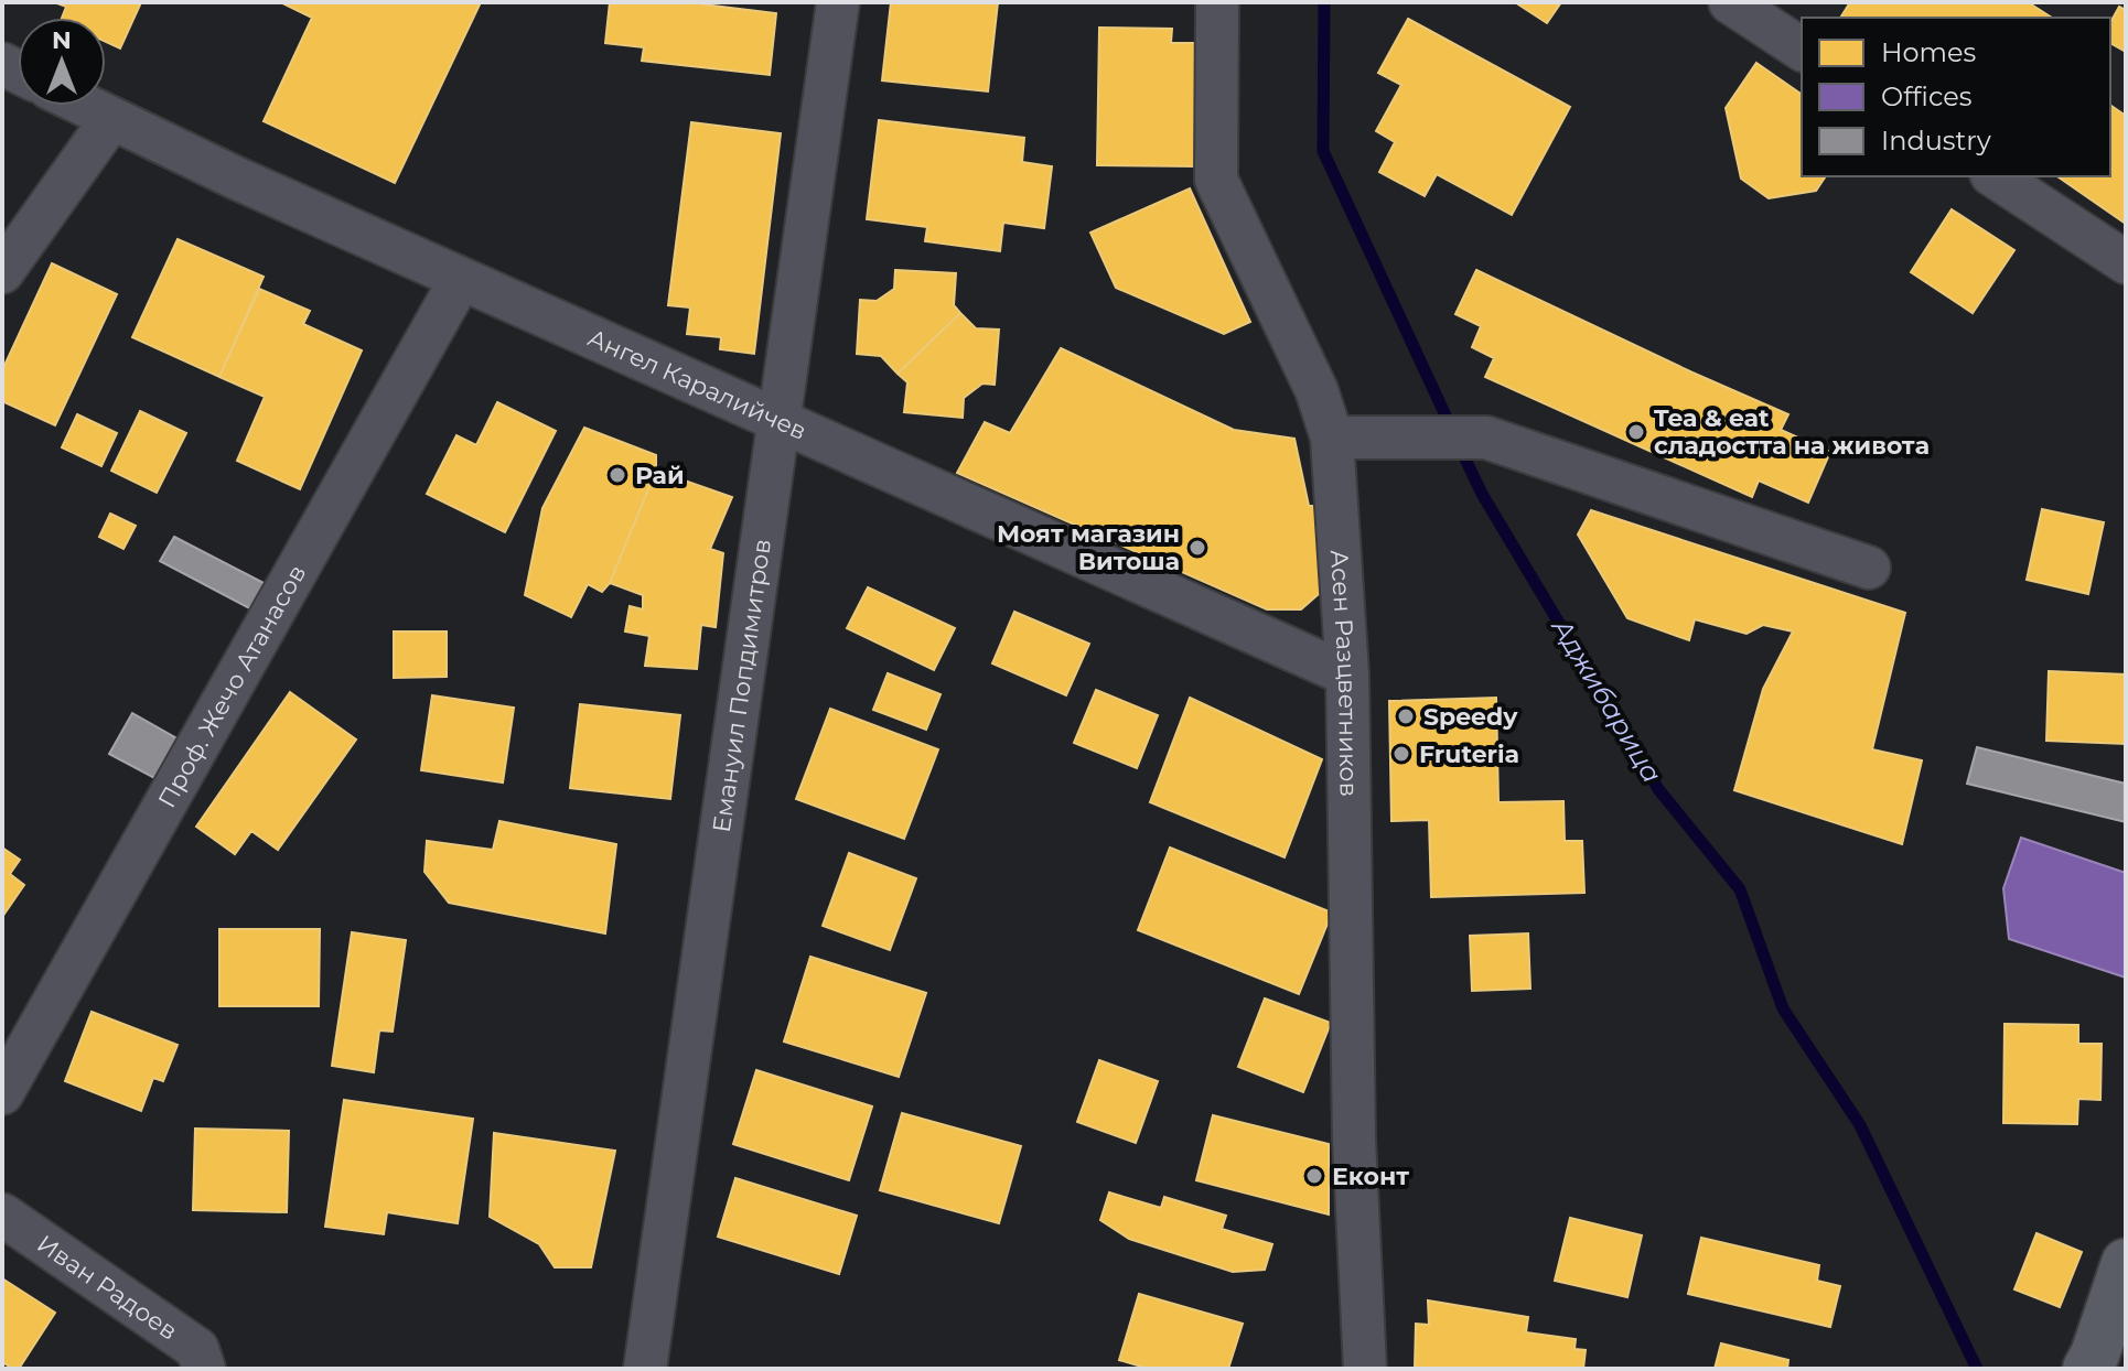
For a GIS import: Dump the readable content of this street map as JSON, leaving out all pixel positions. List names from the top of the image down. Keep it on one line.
{"streets":{"street":["Ангел Каралийчев","Асен Разцветников","Проф. Жечо Атанасов","Емануил Попдимитров","Иван Радоев"]},"crossings":[["Ангел Каралийчев","Асен Разцветников"],["Ангел Каралийчев","Проф. Жечо Атанасов"],["Ангел Каралийчев","Емануил Попдимитров"]],"water":["Аджибарица"],"places":["Tea & eat сладостта на живота","Рай","Моят магазин Витоша","Speedy","Fruteria","Еконт"],"legend":["Homes","Offices","Industry"],"north":"top"}
